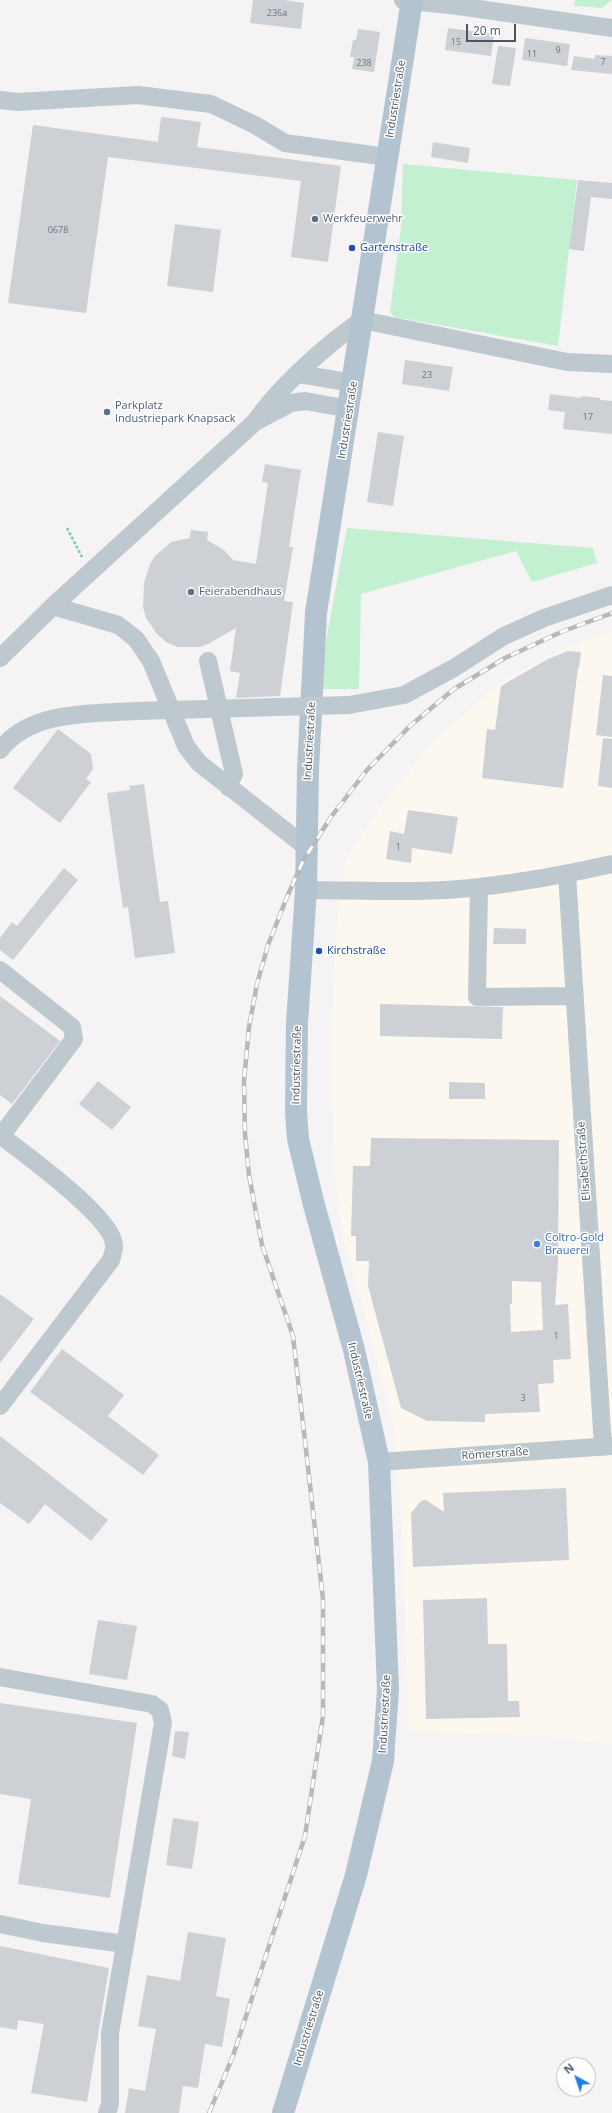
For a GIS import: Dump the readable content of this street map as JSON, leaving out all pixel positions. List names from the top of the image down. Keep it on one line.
{"streets":{"main road":["Industriestraße"],"street":["Elisabethstraße","Römerstraße"]},"crossings":[["Industriestraße","Römerstraße"],["Elisabethstraße","Römerstraße"]],"places":["Werkfeuerwehr","Gartenstraße","Parkplatz Industriepark Knapsack","Feierabendhaus","Kirchstraße","Coltro-Gold Brauerei"],"house_numbers":["236a","15","9","11","7","238","0678","23","17","1","1","3"],"scale_bar":"20 m","north":"top left"}
